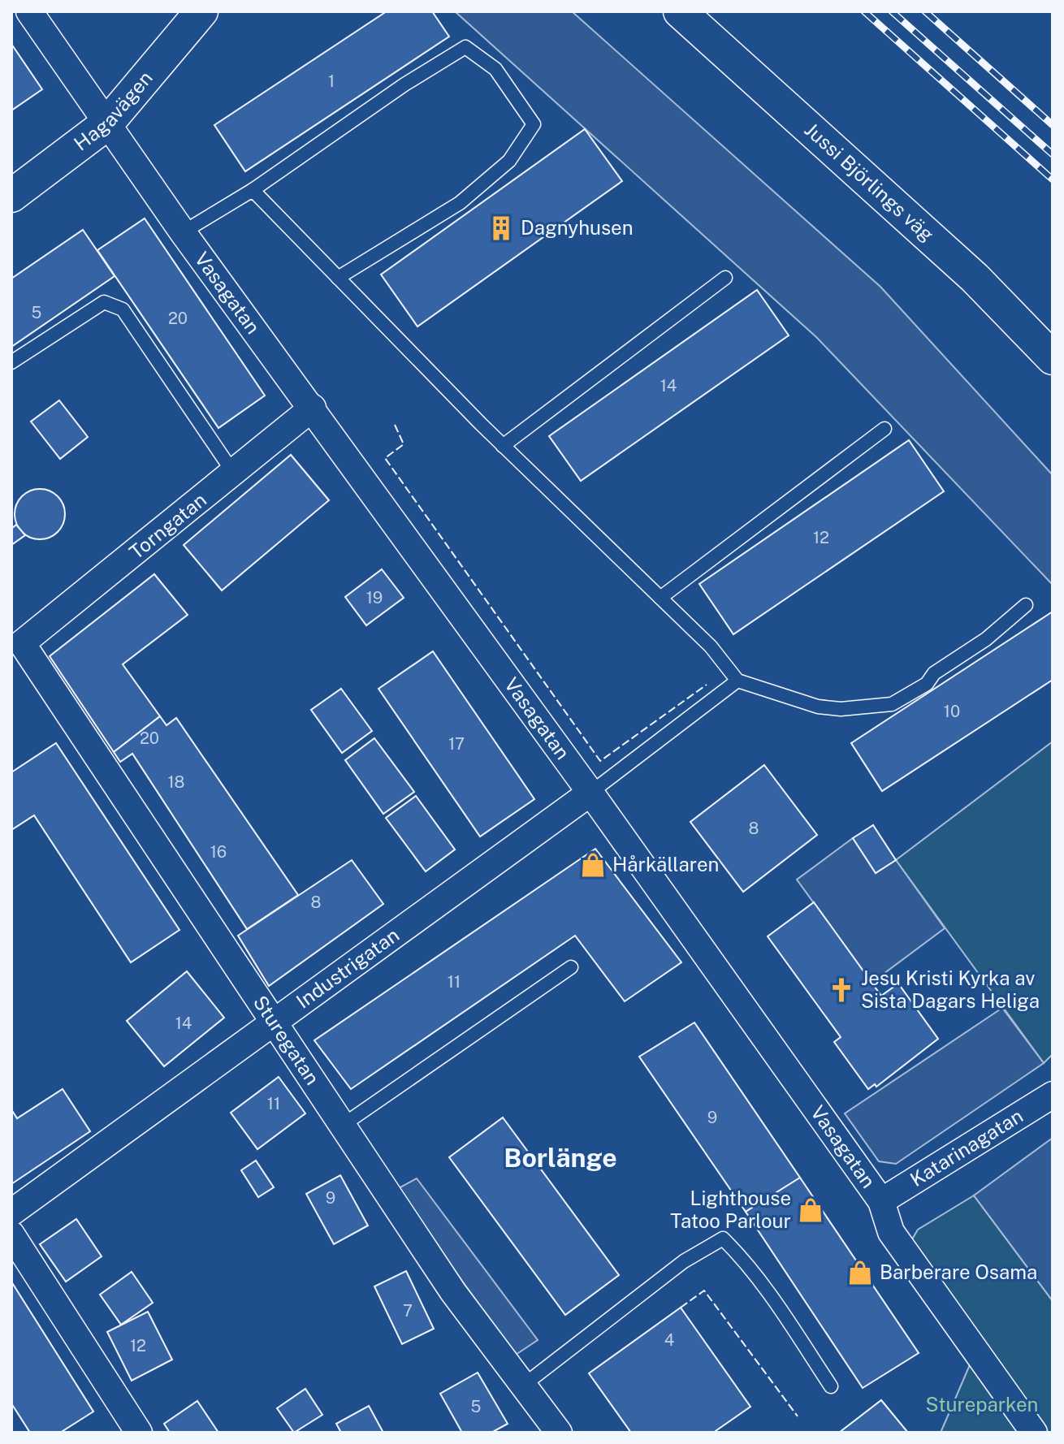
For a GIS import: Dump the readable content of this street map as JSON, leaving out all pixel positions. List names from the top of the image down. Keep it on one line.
{"streets":{"street":["Hagavägen","Jussi Björlings väg","Vasagatan","Torngatan","Industrigatan","Sturegatan","Katarinagatan"]},"crossings":[["Hagavägen","Vasagatan"],["Vasagatan","Torngatan"],["Vasagatan","Industrigatan"],["Vasagatan","Katarinagatan"],["Torngatan","Sturegatan"],["Industrigatan","Sturegatan"]],"districts":["Borlänge"],"parks":["Stureparken"],"places":{"building":["Dagnyhusen"],"shop":["Hårkällaren","Lighthouse Tatoo Parlour","Barberare Osama"],"church":["Jesu Kristi Kyrka av Sista Dagars Heliga"]},"house_numbers":["1","5","20","14","12","19","10","20","17","18","8","16","8","11","14","11","9","9","7","4","12","5"]}
